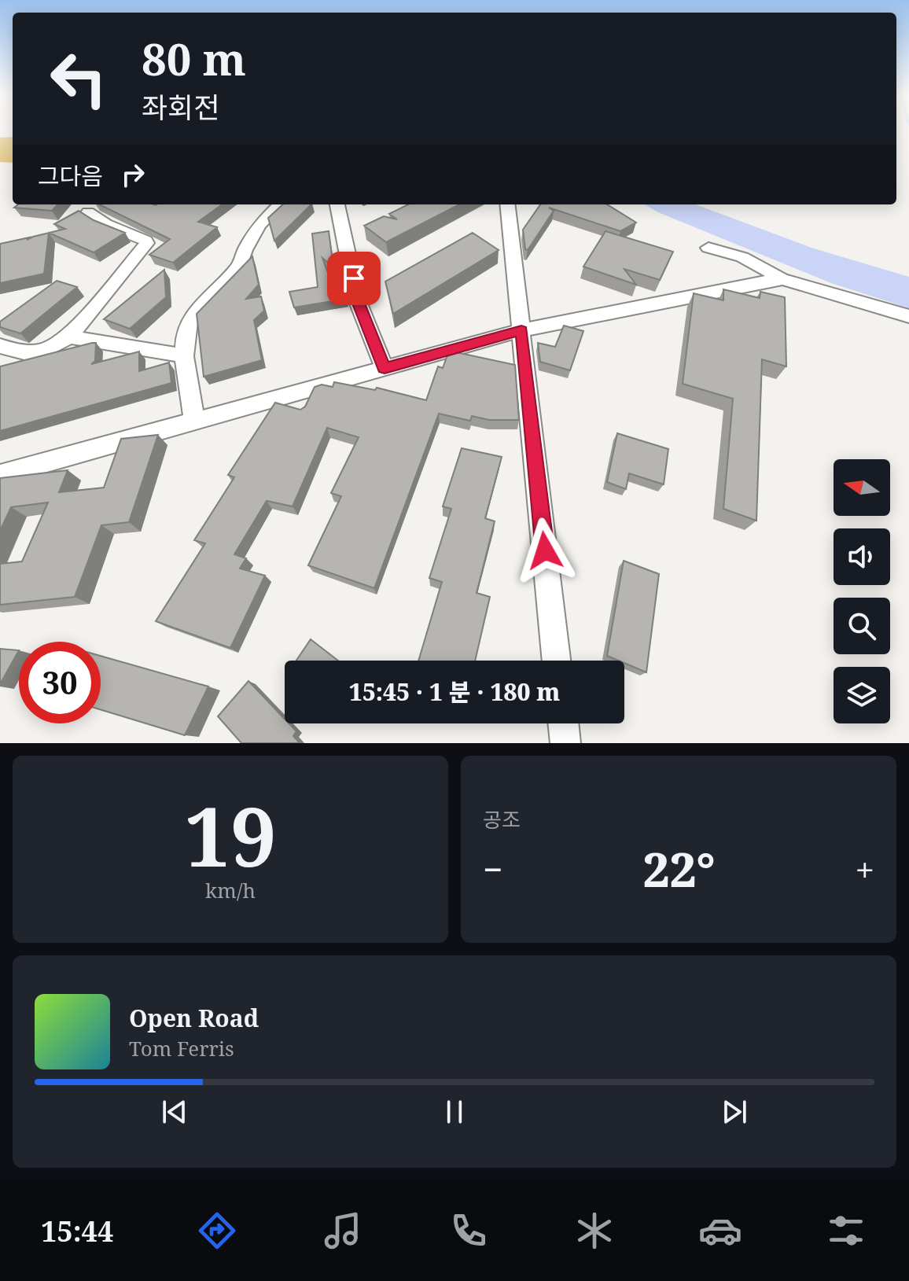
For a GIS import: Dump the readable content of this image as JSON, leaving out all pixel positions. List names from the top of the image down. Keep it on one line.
{"north":"left","page":{"turn":["80 m","좌회전"],"then":"그다음","limit":"30","trip":"15:45 · 1 분 · 180 m","tile":[["19","km/h"],"공조"],"heat":["−","22°","+"],"song":["Open Road","Tom Ferris"],"tabs":"15:44"}}
